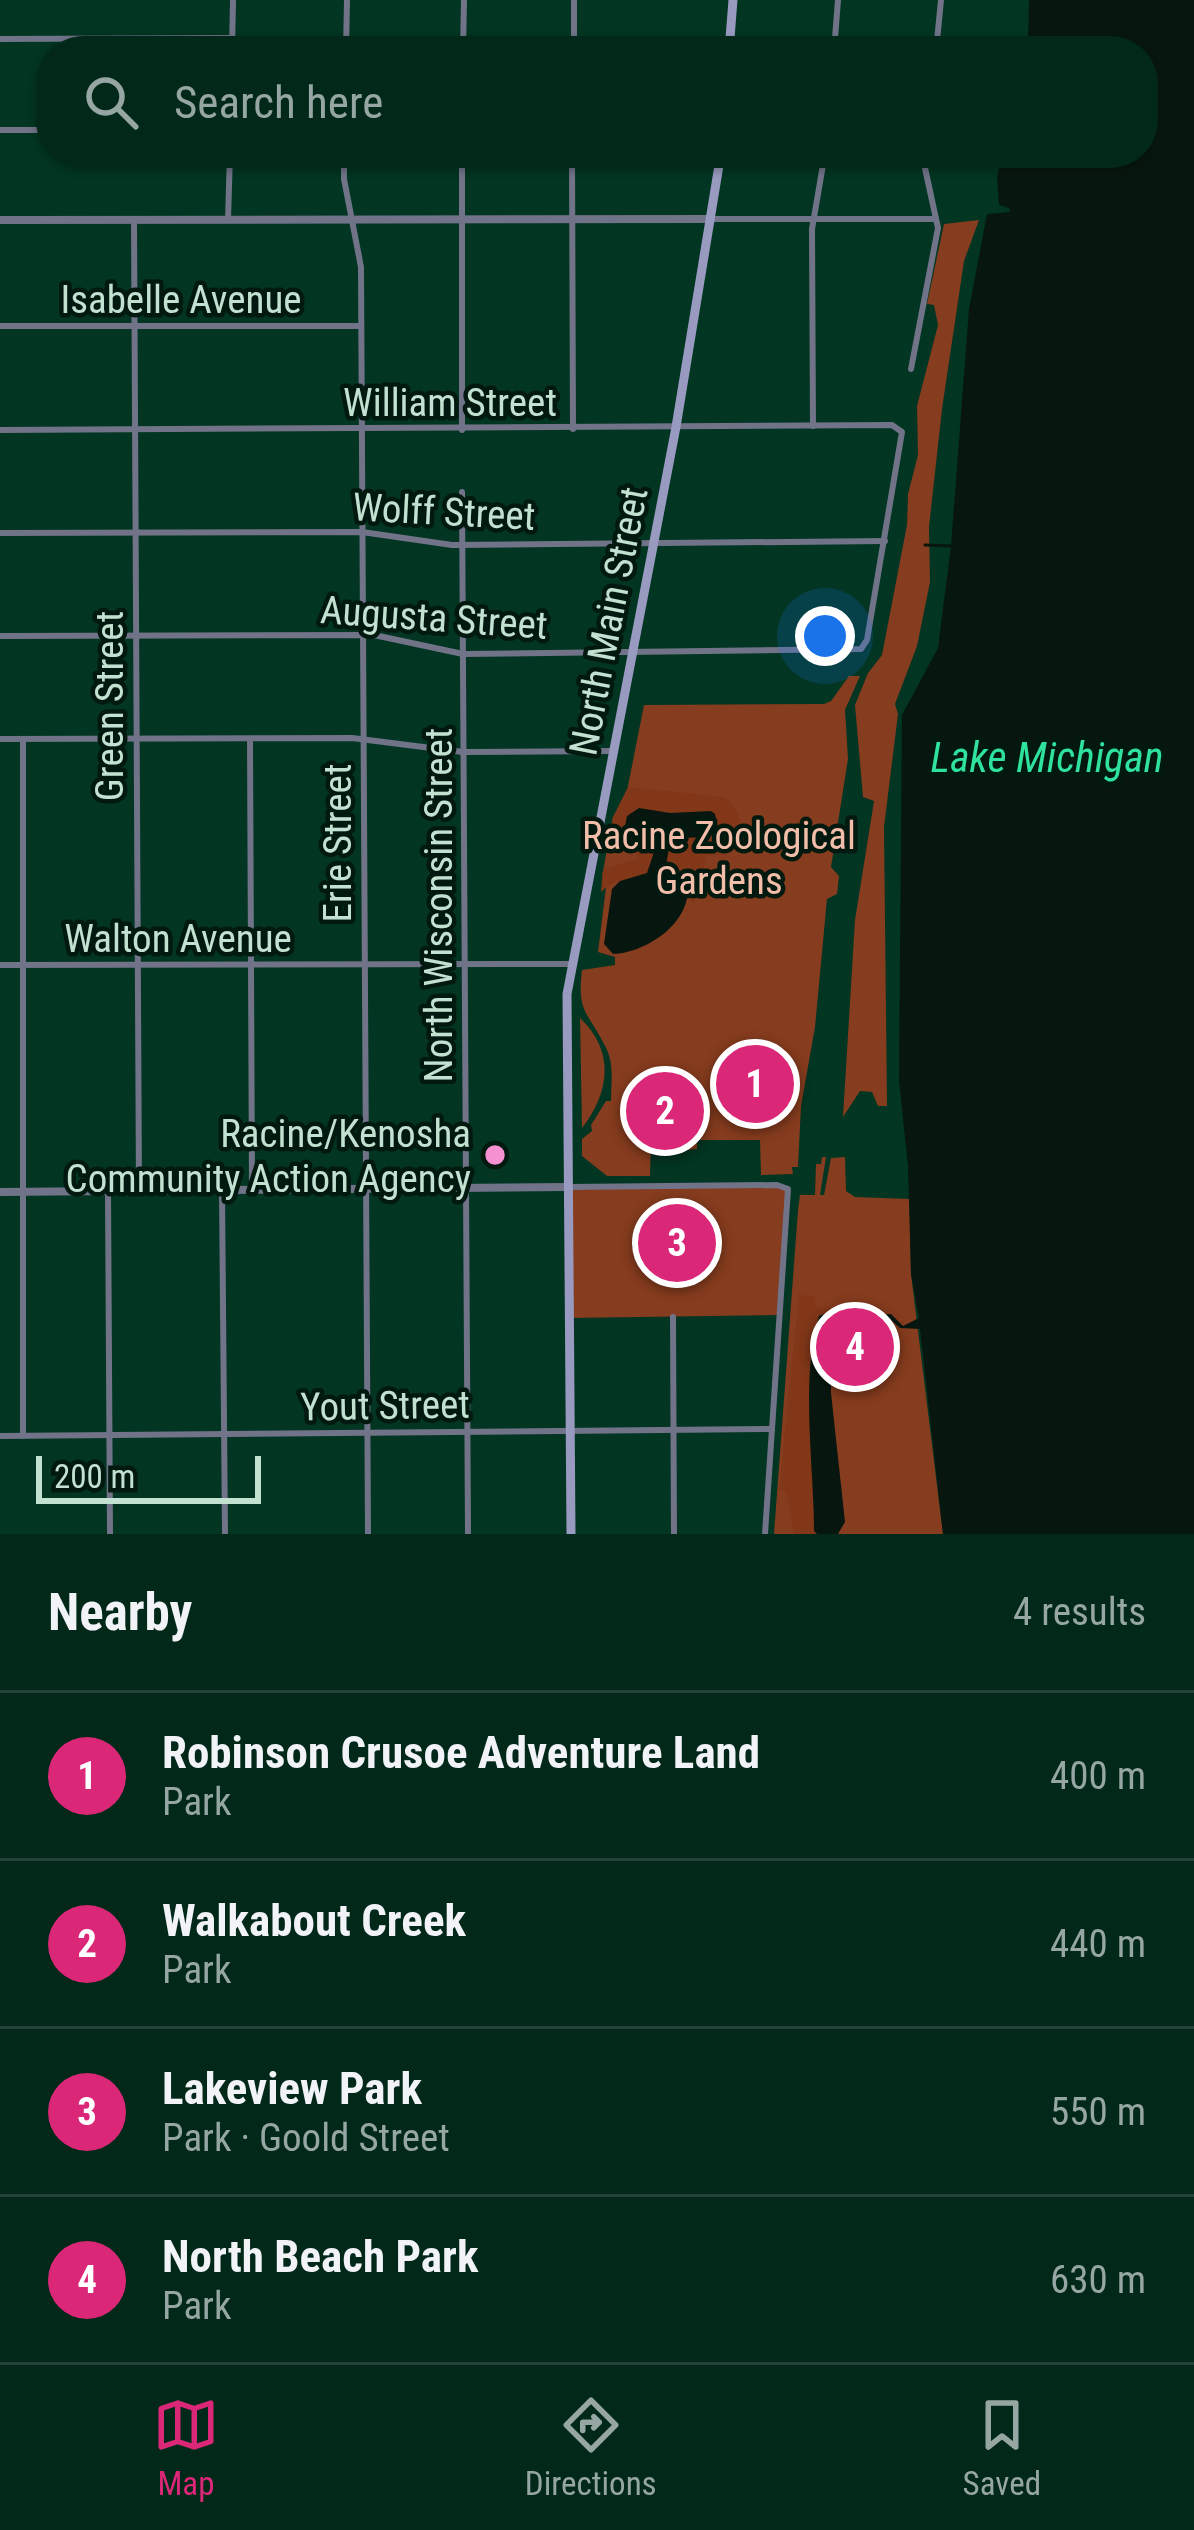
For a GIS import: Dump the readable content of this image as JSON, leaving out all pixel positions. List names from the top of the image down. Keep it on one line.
{"streets":{"main road":["North Main Street"],"street":["Isabelle Avenue","William Street","Wolff Street","Augusta Street","Green Street","Erie Street","North Wisconsin Street","Walton Avenue","Yout Street"]},"crossings":[["Isabelle Avenue","Green Street"],["Isabelle Avenue","Erie Street"],["William Street","Wolff Street"],["William Street","Augusta Street"],["William Street","North Main Street"],["William Street","Green Street"],["William Street","Erie Street"],["Wolff Street","Augusta Street"],["Wolff Street","North Main Street"],["Wolff Street","Green Street"],["Wolff Street","Erie Street"],["Wolff Street","North Wisconsin Street"],["Augusta Street","North Main Street"],["Augusta Street","Green Street"],["Augusta Street","Erie Street"],["Augusta Street","North Wisconsin Street"],["North Main Street","Walton Avenue"],["North Main Street","Yout Street"],["Green Street","Walton Avenue"],["Erie Street","Walton Avenue"],["Erie Street","Yout Street"],["North Wisconsin Street","Walton Avenue"],["North Wisconsin Street","Yout Street"]],"water":["Lake Michigan"],"parks":["Racine Zoological Gardens"],"places":["Racine/Kenosha Community Action Agency"],"scale_bar":"200 m","page":{"search":"Search here","pins":["1","2","3","4"],"scale":"200 m","heading":["Nearby","4 results"],"list":[{"mark":"1","name":"Robinson Crusoe Adventure Land","note":"Park","value":"400 m"},{"mark":"2","name":"Walkabout Creek","note":"Park","value":"440 m"},{"mark":"3","name":"Lakeview Park","note":"Park · Goold Street","value":"550 m"},{"mark":"4","name":"North Beach Park","note":"Park","value":"630 m"}],"nav":["Map","Directions","Saved"]}}
